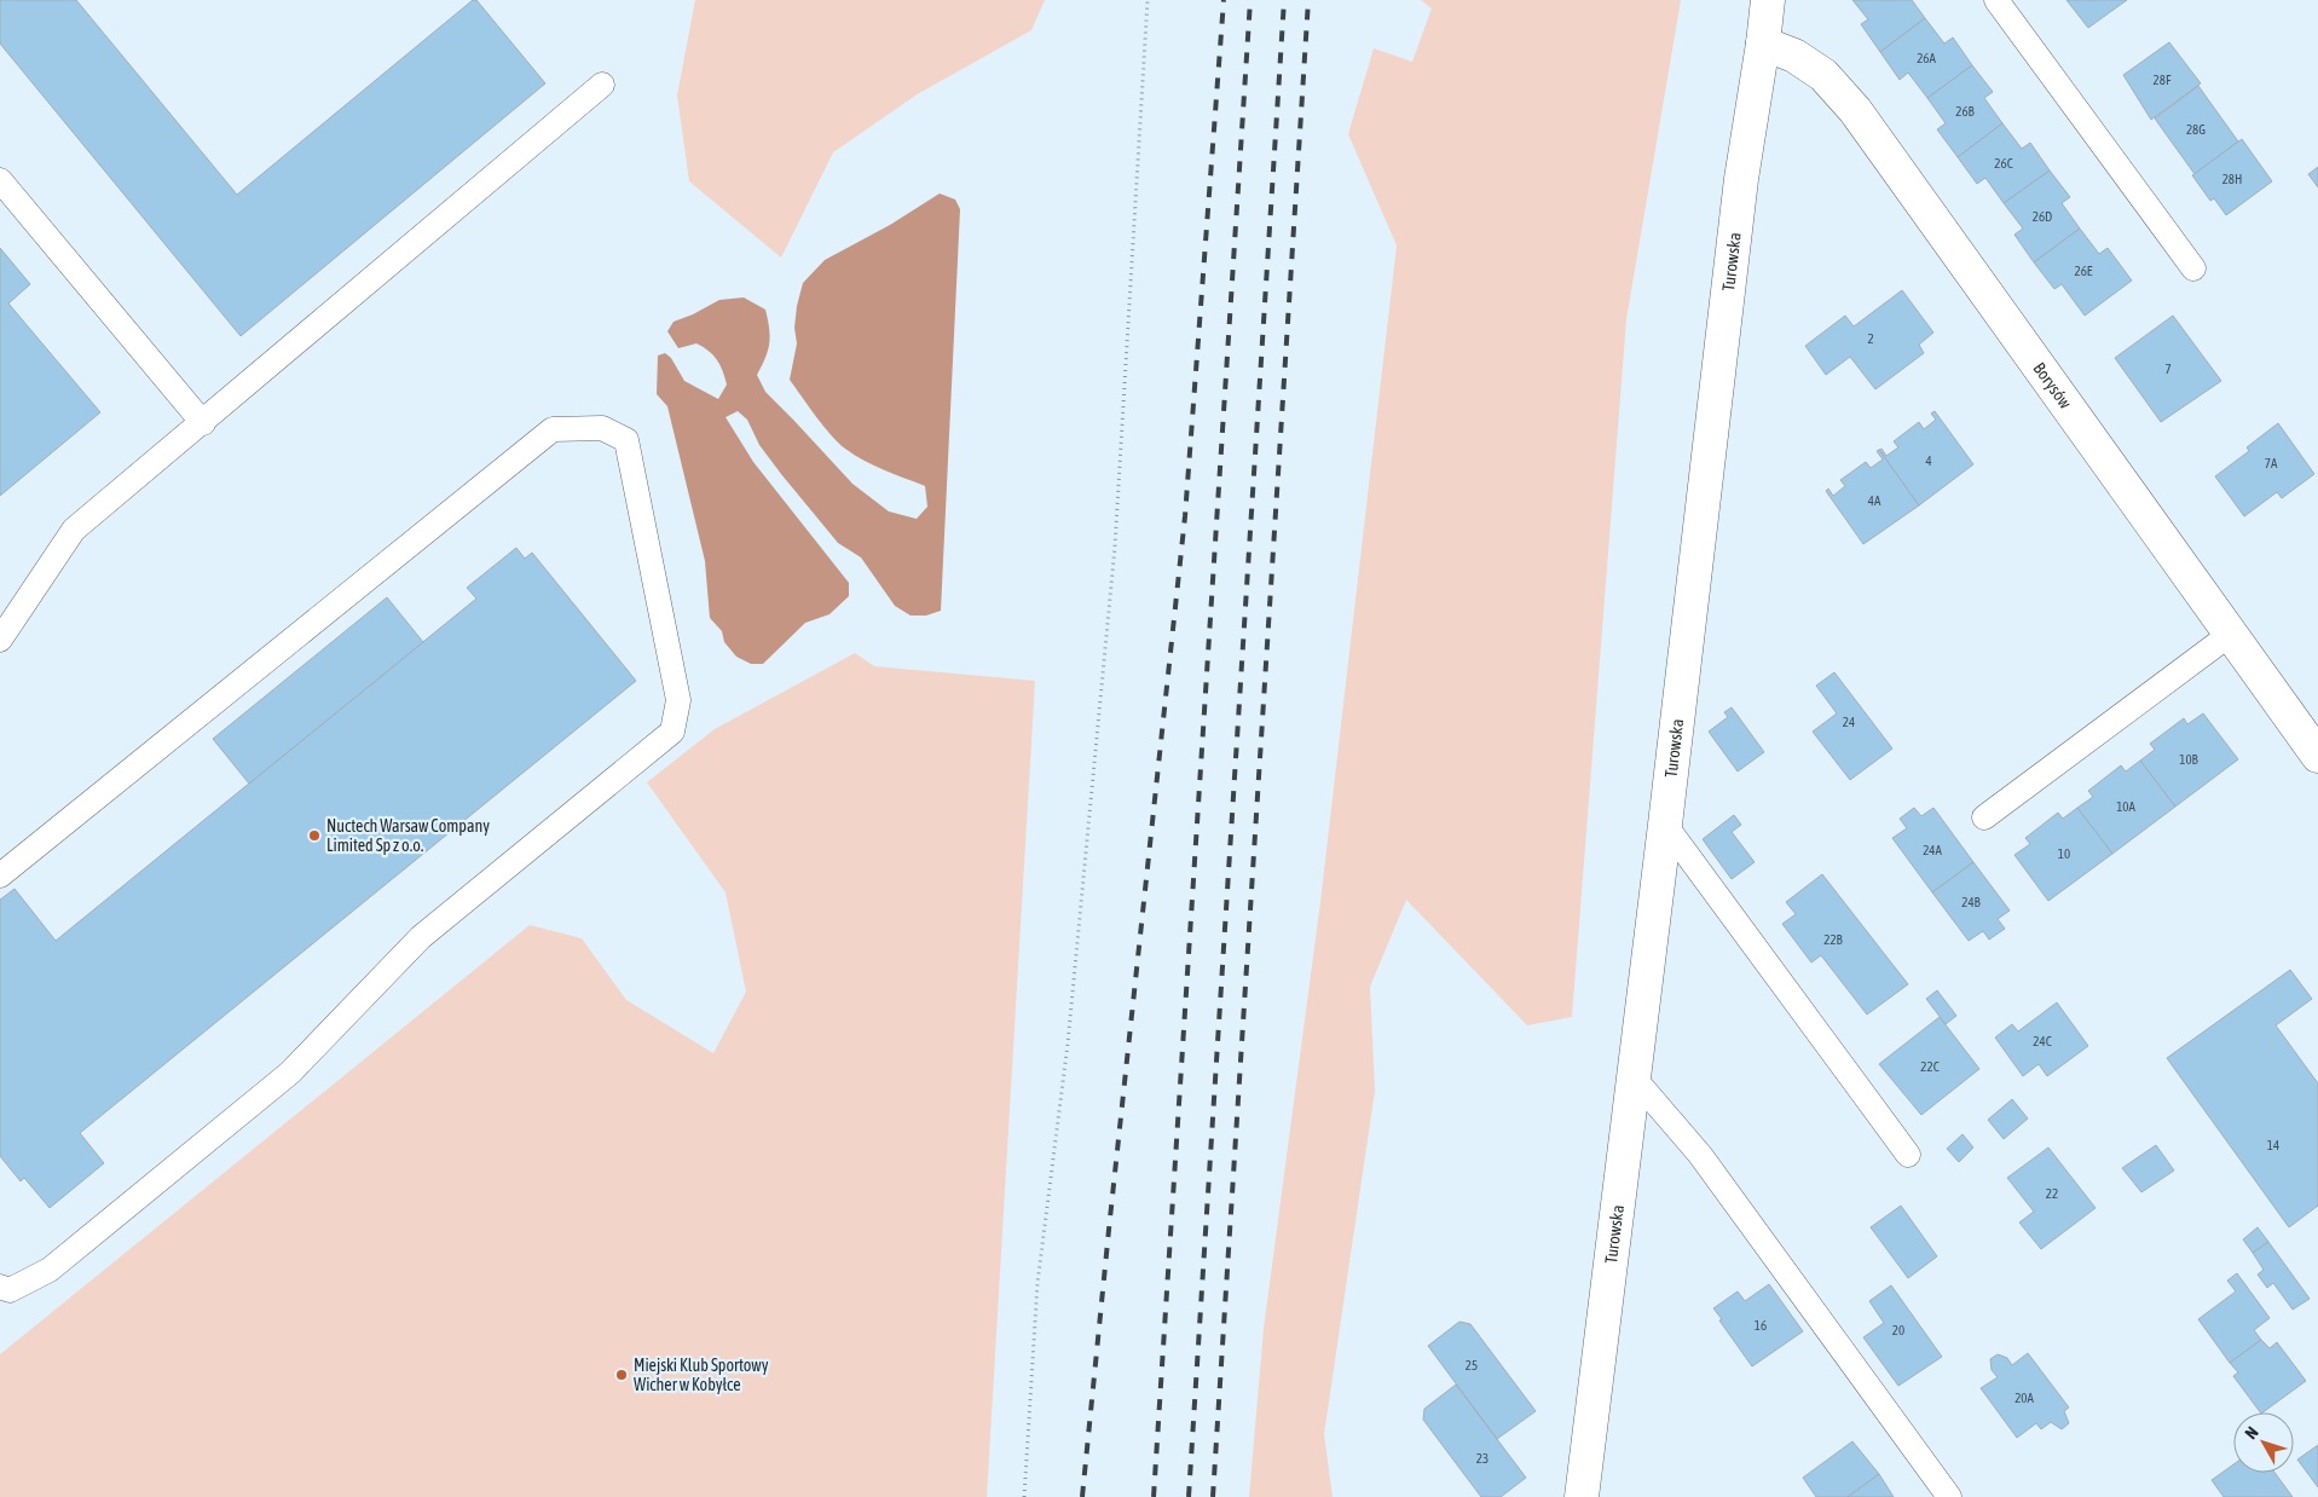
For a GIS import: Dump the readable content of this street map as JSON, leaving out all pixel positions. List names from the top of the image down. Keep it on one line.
{"streets":{"street":["Turowska","Borysów"]},"crossings":[["Turowska","Borysów"]],"places":["Nuctech Warsaw Company Limited Sp z o.o.","Miejski Klub Sportowy Wicher w Kobyłce"],"house_numbers":["26A","28F","26B","28G","26C","28H","26D","26E","2","7","4","7A","4A","24","10B","10A","24A","10","24B","22B","24C","22C","14","22","16","20","25","20A","23"],"north":"top left"}
